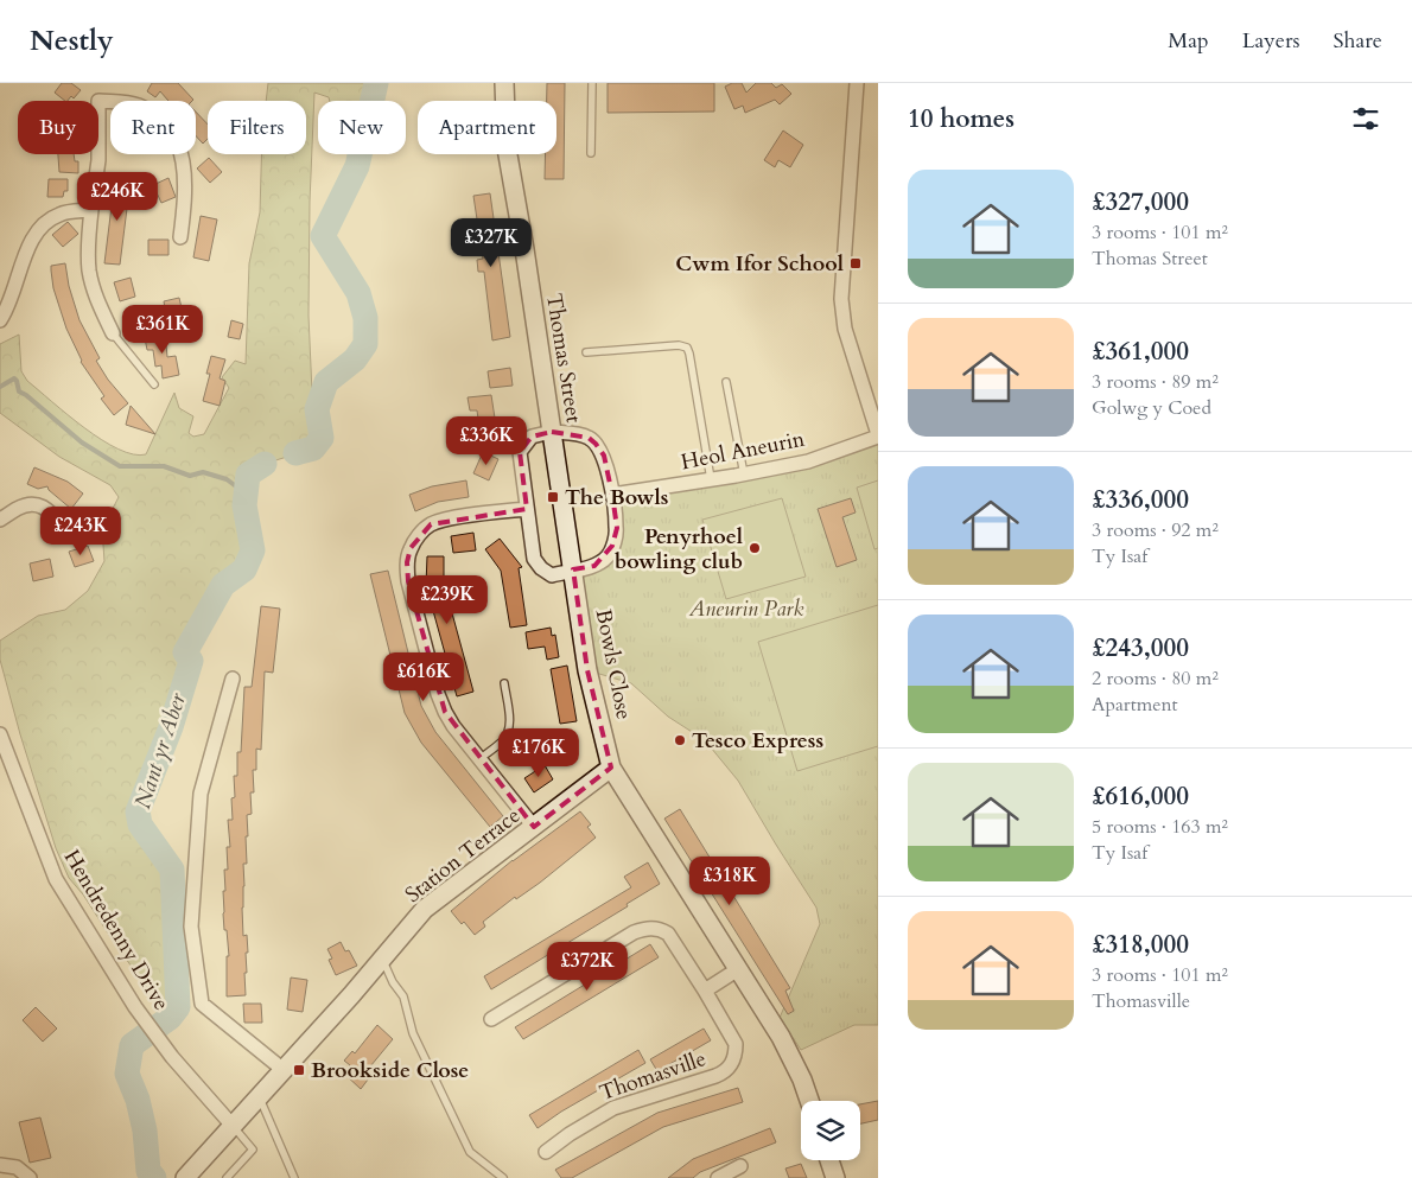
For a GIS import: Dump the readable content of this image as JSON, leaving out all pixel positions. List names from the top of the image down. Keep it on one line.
{"streets":{"main road":["Thomas Street","Bowls Close","Station Terrace"],"street":["Heol Aneurin","Hendredenny Drive","Thomasville"]},"crossings":[["Thomas Street","Bowls Close"],["Bowls Close","Station Terrace"],["Station Terrace","Hendredenny Drive"]],"water":["Nant yr Aber"],"parks":["Aneurin Park"],"places":{"transit":["Cwm Ifor School","The Bowls","Brookside Close"],"other":["Penyrhoel bowling club","Tesco Express"]},"page":{"header":"Nestly","nav":["Map","Layers","Share"],"heading":"10 homes","chip":["Buy","Rent","Filters","New","Apartment"],"list":[{"name":"£327,000","note":"3 rooms · 101 m² · Thomas Street"},{"name":"£361,000","note":"3 rooms · 89 m² · Golwg y Coed"},{"name":"£336,000","note":"3 rooms · 92 m² · Ty Isaf"},{"name":"£243,000","note":"2 rooms · 80 m² · Apartment"},{"name":"£616,000","note":"5 rooms · 163 m² · Ty Isaf"},{"name":"£318,000","note":"3 rooms · 101 m² · Thomasville"}],"price":["£246K","£327K","£361K","£336K","£243K","£239K","£616K","£176K","£318K","£372K"]}}
